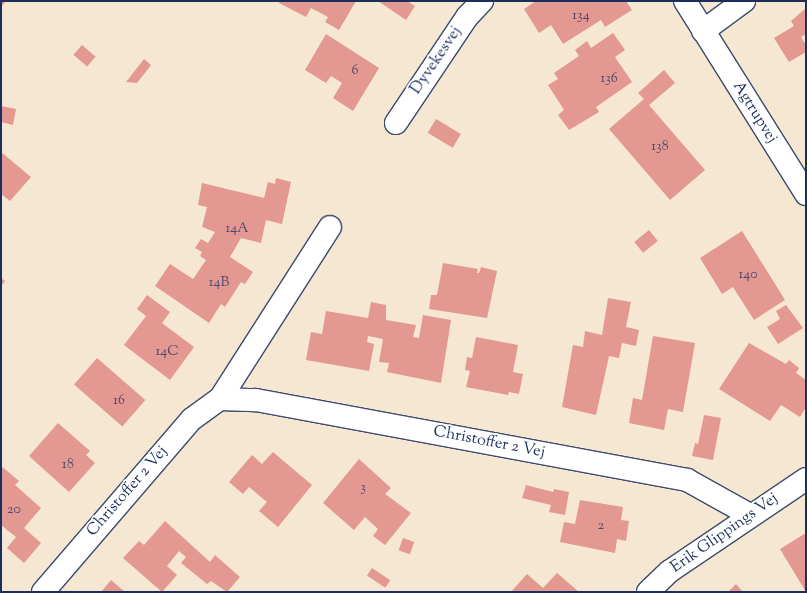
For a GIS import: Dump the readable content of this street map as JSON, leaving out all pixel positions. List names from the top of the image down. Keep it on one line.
{"streets":{"street":["Dyvekesvej","Agtrupvej","Christoffer 2 Vej","Erik Glippings Vej"]},"crossings":[["Christoffer 2 Vej","Erik Glippings Vej"]],"house_numbers":["134","6","136","138","14A","140","14B","14C","16","18","3","20","2"]}
